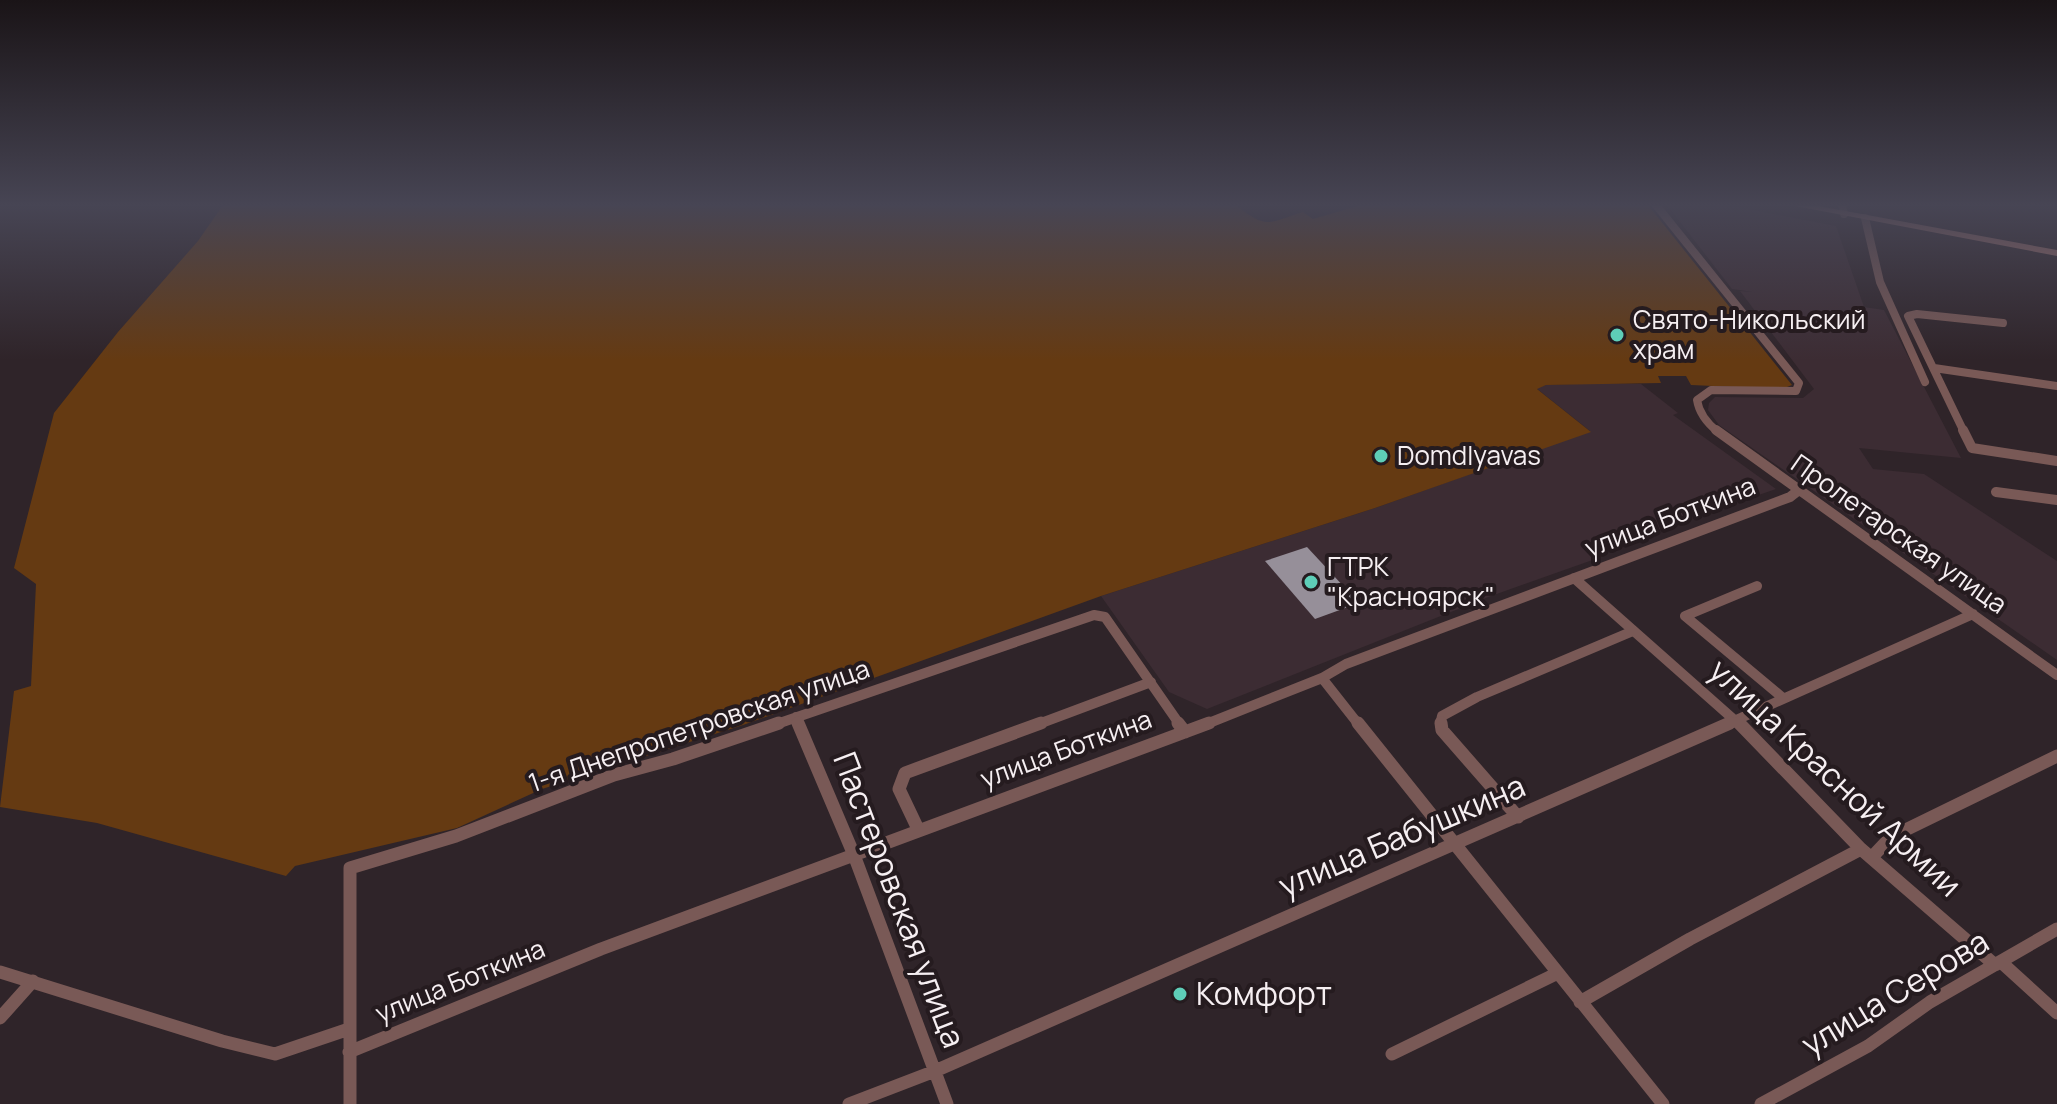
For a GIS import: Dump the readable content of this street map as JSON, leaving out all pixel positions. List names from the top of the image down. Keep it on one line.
{"streets":{"street":["улица Боткина","Пролетарская улица","1-я Днепропетровская улица","улица Красной Армии","улица Бабушкина","Пастеровская улица","улица Серова"]},"crossings":[["улица Боткина","Пролетарская улица"],["улица Боткина","1-я Днепропетровская улица"],["улица Боткина","улица Красной Армии"],["улица Боткина","Пастеровская улица"],["Пролетарская улица","улица Бабушкина"],["1-я Днепропетровская улица","Пастеровская улица"],["улица Красной Армии","улица Бабушкина"],["улица Красной Армии","улица Серова"],["улица Бабушкина","Пастеровская улица"]],"places":["Свято-Никольский храм","Domdlyavas","ГТРК \"Красноярск\"","Комфорт"]}
